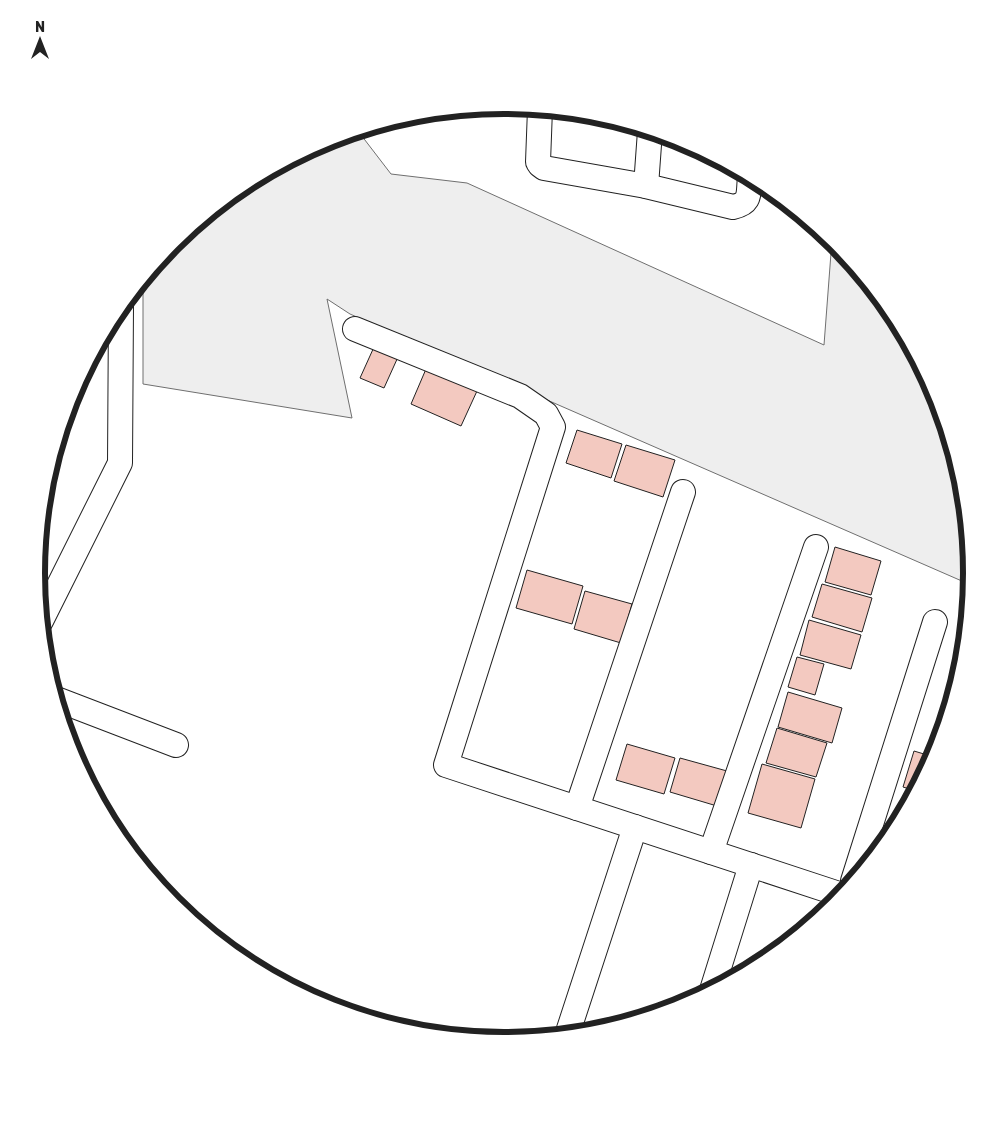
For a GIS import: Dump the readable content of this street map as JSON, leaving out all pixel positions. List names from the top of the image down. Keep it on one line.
{"north":"top"}
